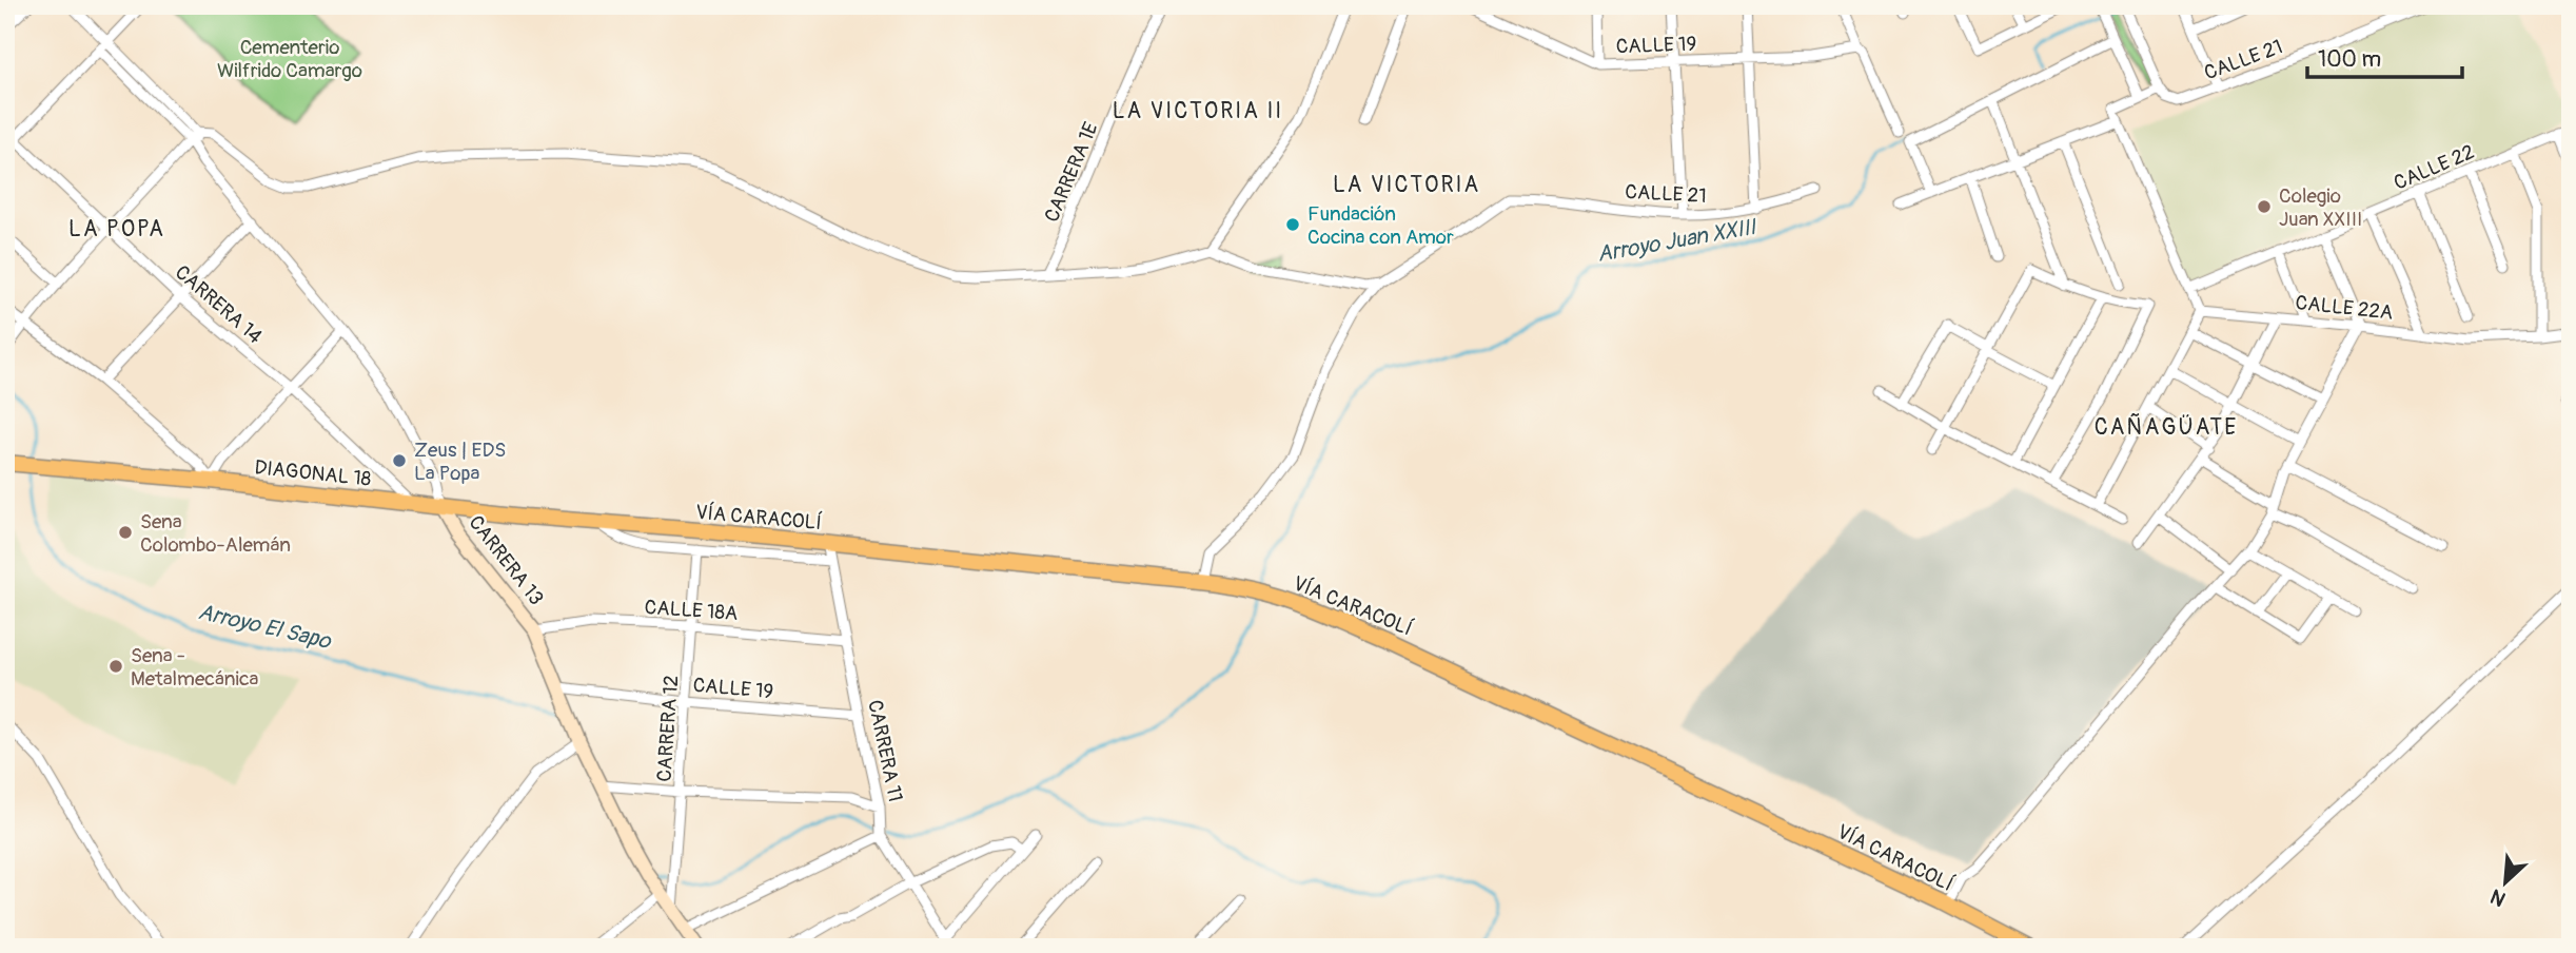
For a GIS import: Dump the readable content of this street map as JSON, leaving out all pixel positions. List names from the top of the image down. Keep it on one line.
{"streets":{"main road":["DIAGONAL 18","VÍA CARACOLÍ"],"street":["CALLE 19","CALLE 21","CALLE 22","CARRERA 1E","CARRERA 14","CALLE 22A","CARRERA 13","CALLE 18A","CARRERA 12","CARRERA 11"]},"crossings":[["CALLE 19","CARRERA 13"],["CALLE 19","CARRERA 12"],["CALLE 19","CARRERA 11"],["CARRERA 14","DIAGONAL 18"],["DIAGONAL 18","VÍA CARACOLÍ"],["DIAGONAL 18","CARRERA 13"],["DIAGONAL 18","CARRERA 12"],["DIAGONAL 18","CARRERA 11"],["VÍA CARACOLÍ","CARRERA 11"],["CARRERA 13","CALLE 18A"],["CARRERA 13","CARRERA 12"],["CALLE 18A","CARRERA 12"],["CALLE 18A","CARRERA 11"]],"districts":["LA VICTORIA II","LA VICTORIA","LA POPA","CAÑAGÜATE"],"water":["Arroyo Juan XXIII","Arroyo El Sapo"],"parks":["Cementerio Wilfrido Camargo"],"places":["Colegio Juan XXIII","Fundación Cocina con Amor","Zeus | EDS La Popa","Sena Colombo-Alemán","Sena - Metalmecánica"],"scale_bar":"100 m","north":"bottom left"}
